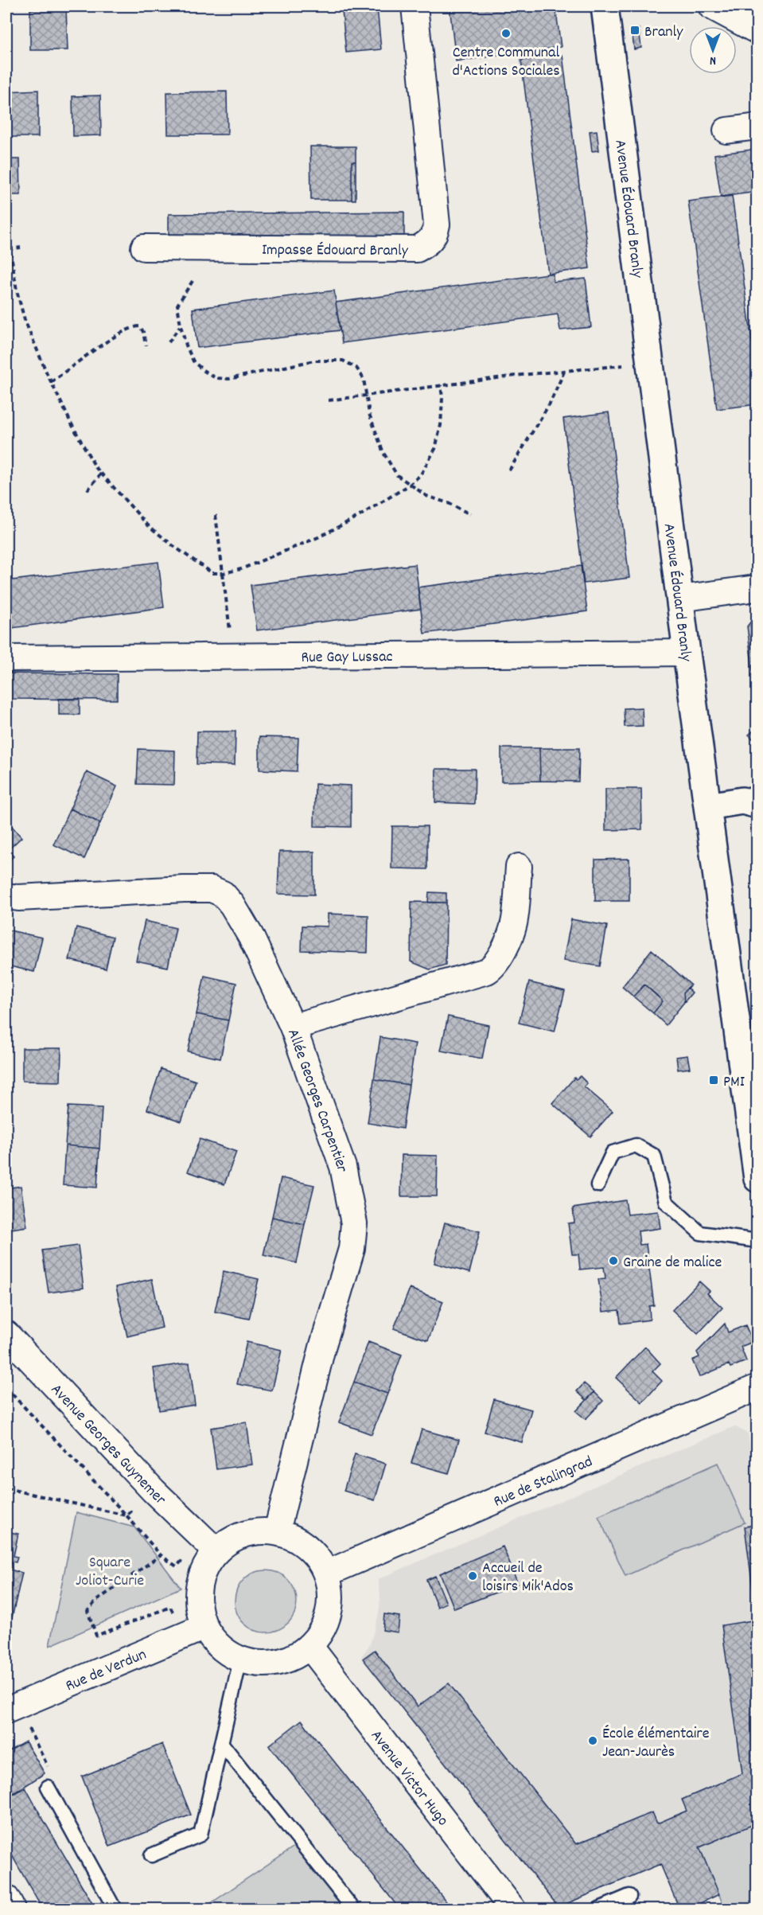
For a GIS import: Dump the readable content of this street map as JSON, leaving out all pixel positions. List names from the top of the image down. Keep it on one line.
{"streets":{"street":["Avenue Édouard Branly","Impasse Édouard Branly","Rue Gay Lussac","Allée Georges Carpentier","Avenue Georges Guynemer","Rue de Stalingrad","Rue de Verdun","Avenue Victor Hugo"]},"crossings":[["Avenue Édouard Branly","Rue Gay Lussac"],["Allée Georges Carpentier","Avenue Georges Guynemer"],["Allée Georges Carpentier","Rue de Stalingrad"],["Allée Georges Carpentier","Rue de Verdun"],["Allée Georges Carpentier","Avenue Victor Hugo"],["Avenue Georges Guynemer","Rue de Stalingrad"],["Avenue Georges Guynemer","Rue de Verdun"],["Avenue Georges Guynemer","Avenue Victor Hugo"],["Rue de Stalingrad","Rue de Verdun"],["Rue de Stalingrad","Avenue Victor Hugo"],["Rue de Verdun","Avenue Victor Hugo"]],"parks":["Square Joliot-Curie"],"places":{"transit":["Branly","PMI"],"other":["Centre Communal d'Actions Sociales","Graine de malice","Accueil de loisirs Mik'Ados","École élémentaire Jean-Jaurès"]},"north":"bottom"}
